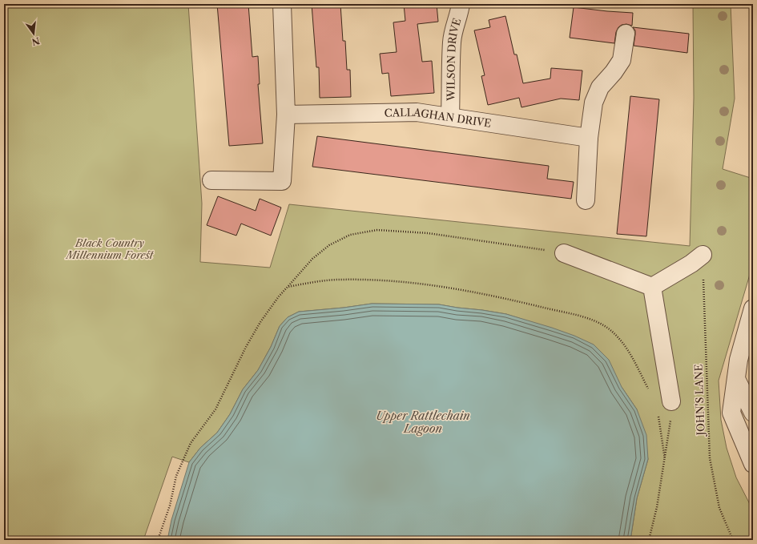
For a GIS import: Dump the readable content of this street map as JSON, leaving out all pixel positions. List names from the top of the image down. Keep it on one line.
{"streets":{"street":["WILSON DRIVE","CALLAGHAN DRIVE"],"path":["JOHN'S LANE"]},"crossings":[["WILSON DRIVE","CALLAGHAN DRIVE"]],"water":["Upper Rattlechain Lagoon"],"parks":["Black Country Millennium Forest"],"north":"bottom"}
